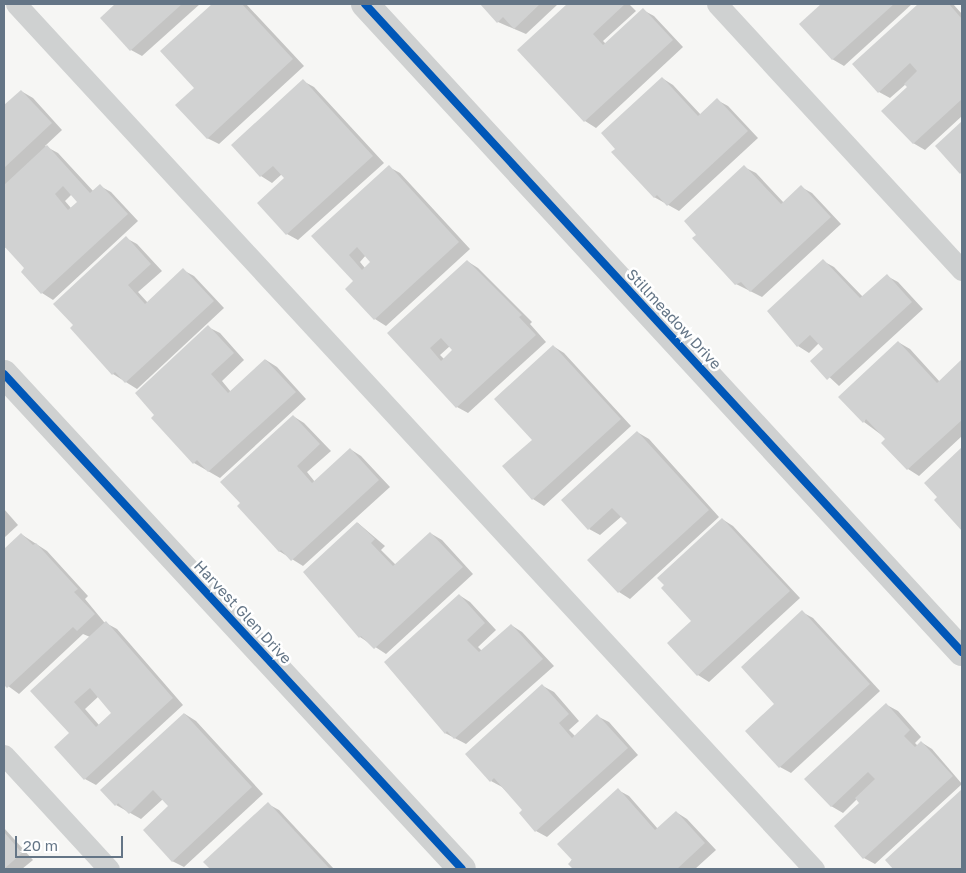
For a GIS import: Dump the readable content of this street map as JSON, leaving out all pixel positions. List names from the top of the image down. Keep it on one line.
{"streets":{"street":["Stillmeadow Drive","Harvest Glen Drive"]},"scale_bar":"20 m"}
